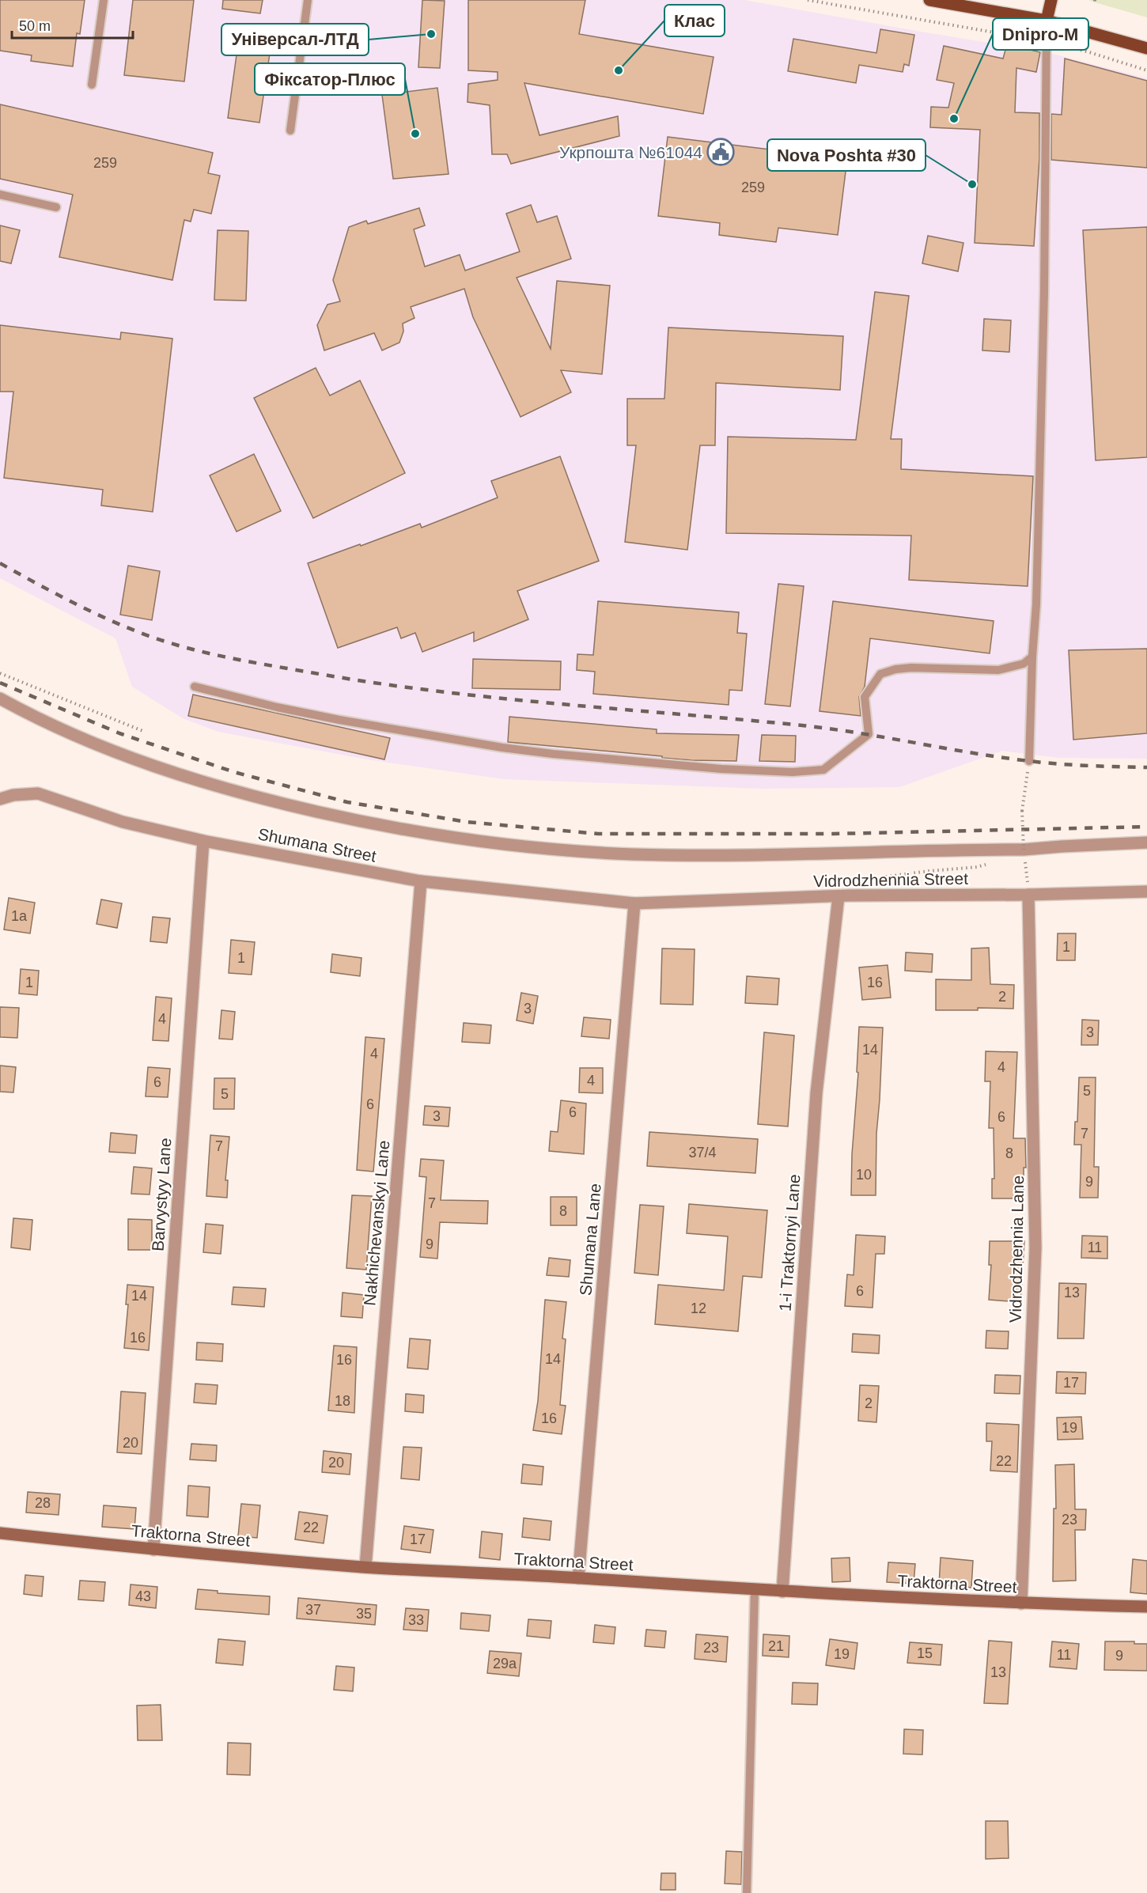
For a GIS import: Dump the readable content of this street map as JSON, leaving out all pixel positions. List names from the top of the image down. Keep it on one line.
{"streets":{"street":["Shumana Street","Vidrodzhennia Street","Barvystyy Lane","Nakhichevanskyi Lane","Shumana Lane","1-i Traktornyi Lane","Vidrodzhennia Lane","Traktorna Street"]},"crossings":[["Shumana Street","Vidrodzhennia Street"],["Shumana Street","Barvystyy Lane"],["Shumana Street","Nakhichevanskyi Lane"],["Shumana Street","Shumana Lane"],["Vidrodzhennia Street","Shumana Lane"],["Vidrodzhennia Street","1-i Traktornyi Lane"],["Vidrodzhennia Street","Vidrodzhennia Lane"],["Barvystyy Lane","Traktorna Street"],["Nakhichevanskyi Lane","Traktorna Street"],["Shumana Lane","Traktorna Street"],["1-i Traktornyi Lane","Traktorna Street"],["Vidrodzhennia Lane","Traktorna Street"]],"places":{"other":["Універсал-ЛТД","Клас","Dnipro-M","Фіксатор-Плюс","Nova Poshta #30"],"public building":["Укрпошта №61044"]},"house_numbers":["259","259","1а","1","1","1","16","2","3","4","3","14","4","4","4","6","5","5","6","6","3","6","7","7","37/4","8","10","9","7","8","9","11","6","13","14","12","16","14","16","17","18","2","16","19","20","22","20","28","23","22","17","43","37","35","33","21","23","15","19","11","9","29а","13"],"scale_bar":"50 m"}
